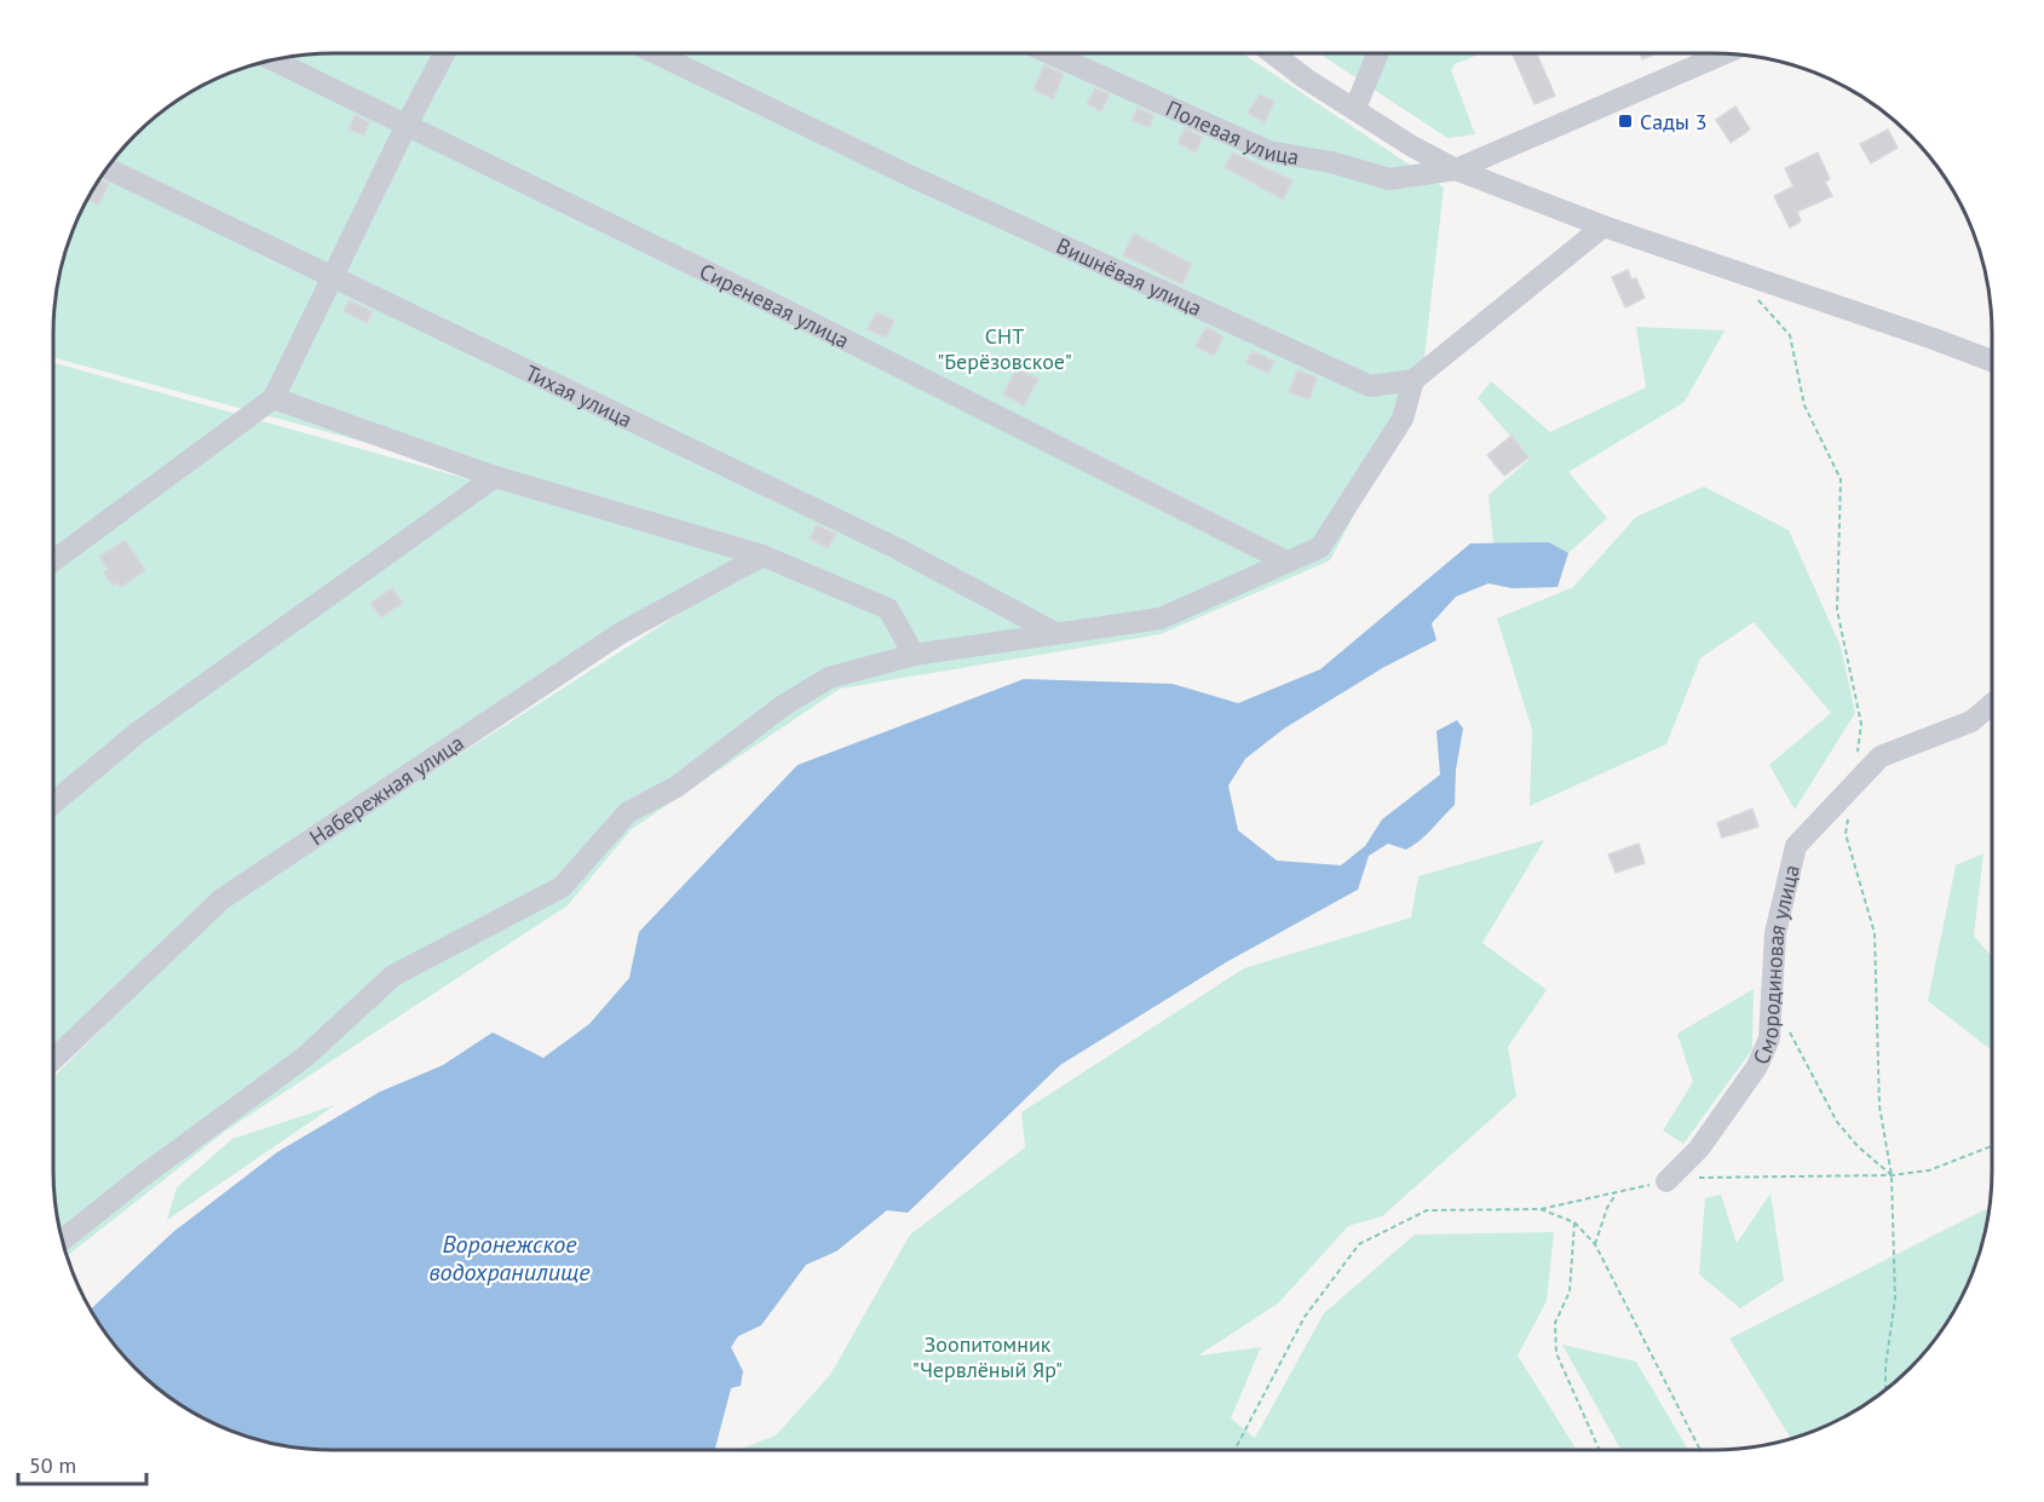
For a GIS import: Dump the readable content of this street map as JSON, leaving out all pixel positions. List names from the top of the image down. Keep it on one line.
{"streets":{"street":["Полевая улица","Вишнёвая улица","Сиреневая улица","Тихая улица","Набережная улица","Смородиновая улица"]},"water":["Воронежское водохранилище"],"parks":["СНТ \"Берёзовское\"","Зоопитомник \"Червлёный Яр\""],"places":{"transit":["Сады 3"]},"scale_bar":"50 m"}
